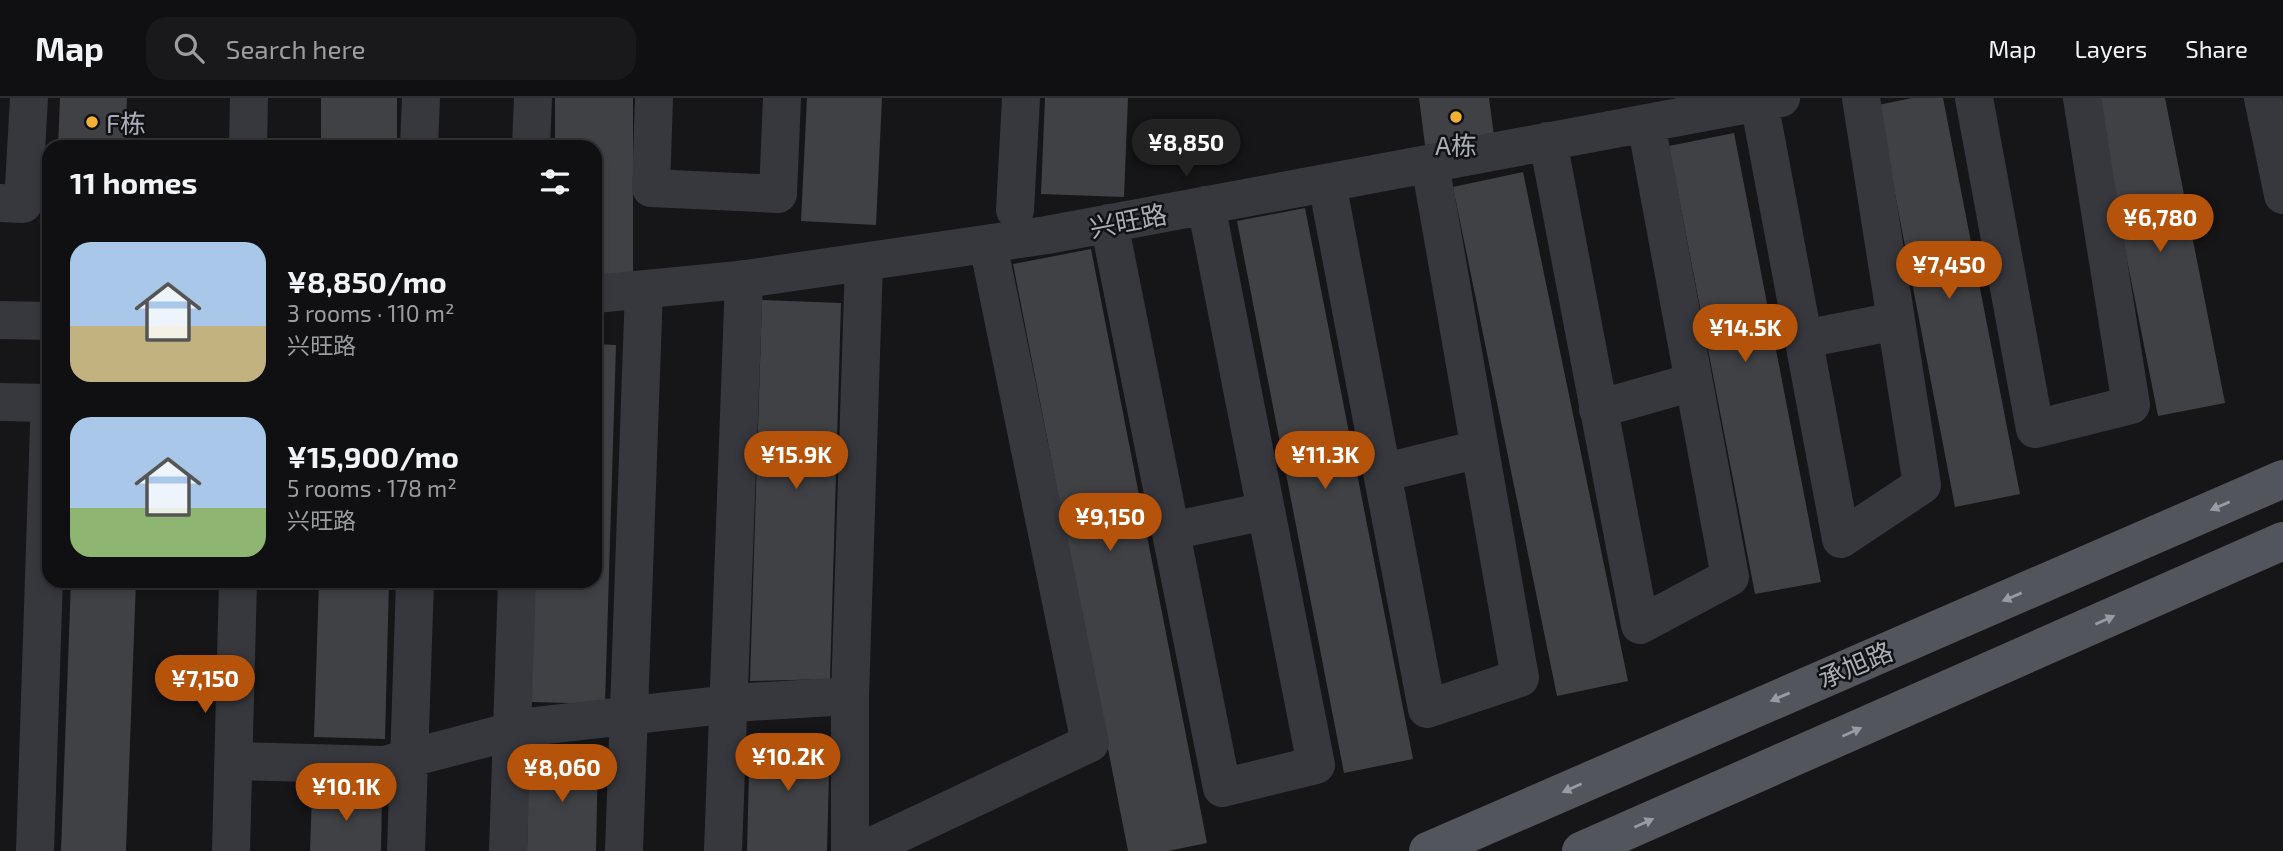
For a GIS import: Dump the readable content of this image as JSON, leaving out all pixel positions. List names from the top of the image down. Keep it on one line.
{"streets":{"main road":["承旭路"],"street":["兴旺路"]},"places":["A栋","F栋"],"page":{"header":"Map","search":"Search here","nav":["Map","Layers","Share"],"price":["¥8,850","¥6,780","¥7,450","¥14.5K","¥15.9K","¥11.3K","¥9,150","¥7,150","¥10.2K","¥8,060","¥10.1K"],"heading":"11 homes","list":[{"name":"¥8,850/mo","note":"3 rooms · 110 m² · 兴旺路"},{"name":"¥15,900/mo","note":"5 rooms · 178 m² · 兴旺路"}]}}
